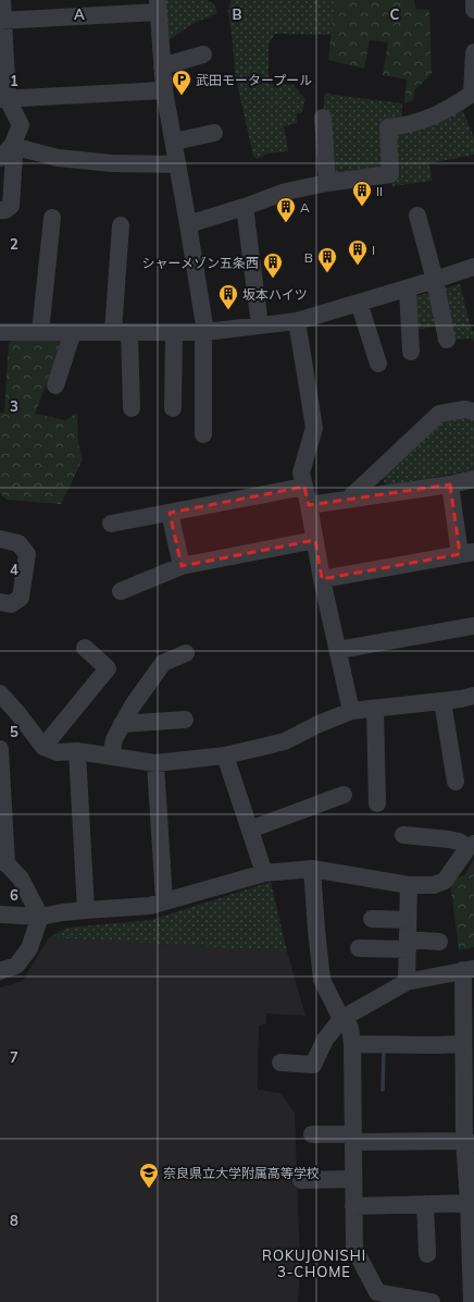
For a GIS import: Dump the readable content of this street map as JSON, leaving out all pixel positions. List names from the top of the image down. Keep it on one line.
{"districts":["ROKUJONISHI 3-CHOME"],"places":{"parking":["武田モータープール"],"building":["II","A","I","B","シャーメゾン五条西","坂本ハイツ"],"school or university":["奈良県立大学附属高等学校"]},"grid":{"columns":["A","B","C"],"rows":["1","2","3","4","5","6","7","8"]}}
